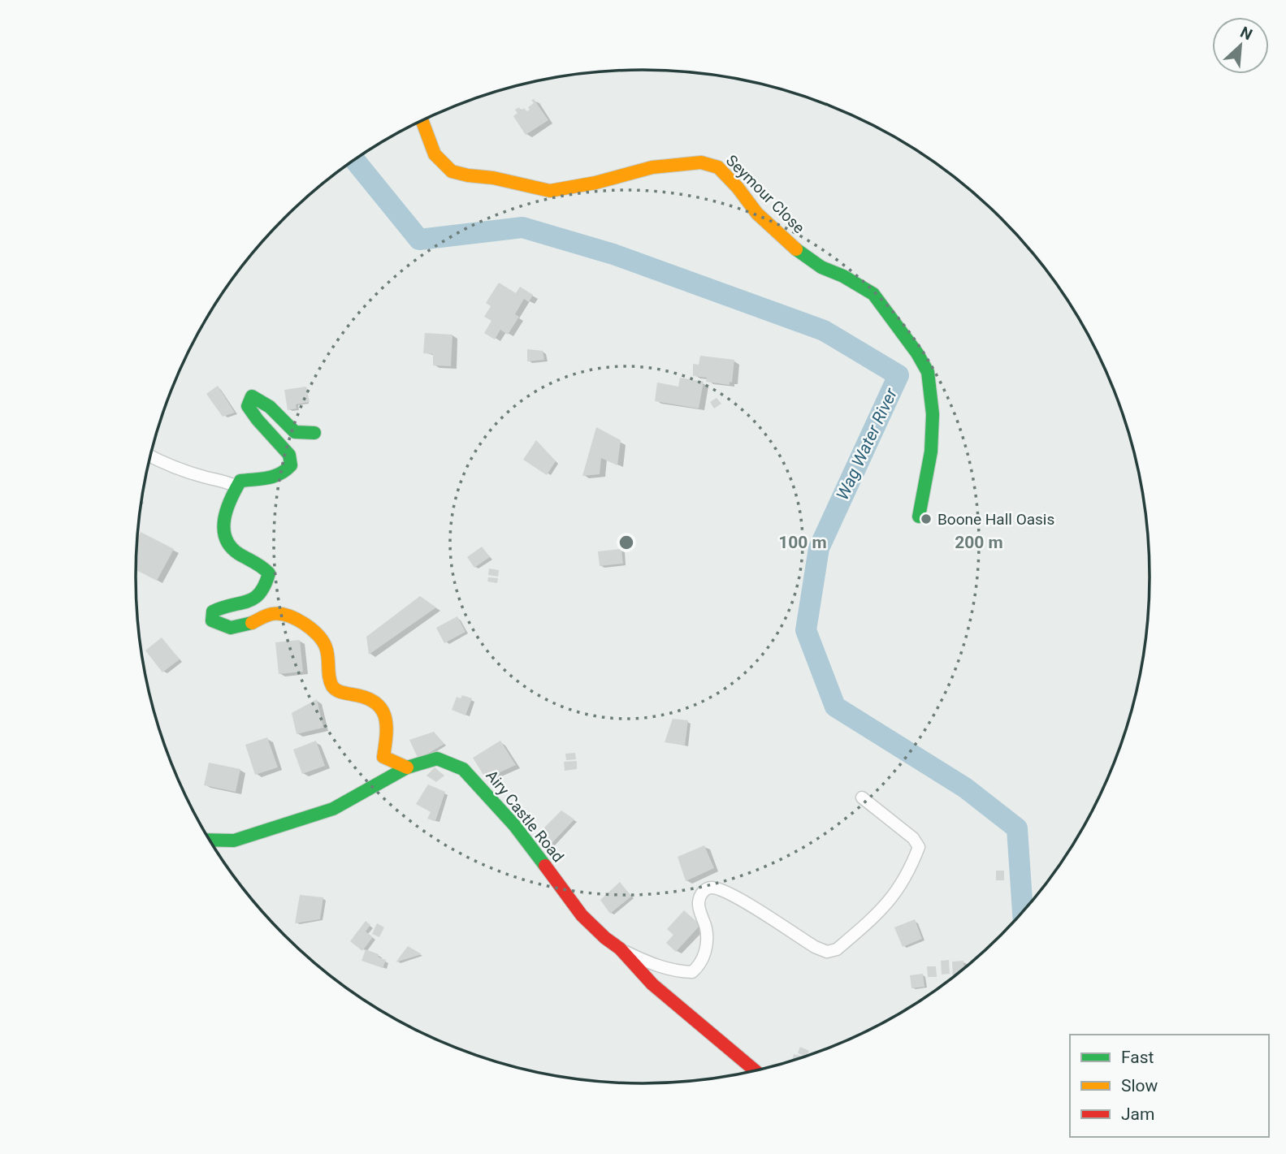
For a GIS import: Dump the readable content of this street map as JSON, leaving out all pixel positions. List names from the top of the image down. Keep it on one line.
{"streets":{"street":["Seymour Close","Airy Castle Road"]},"water":["Wag Water River"],"places":["Boone Hall Oasis"],"legend":["Fast","Slow","Jam"],"north":"top right","rings":["100 m","200 m"]}
